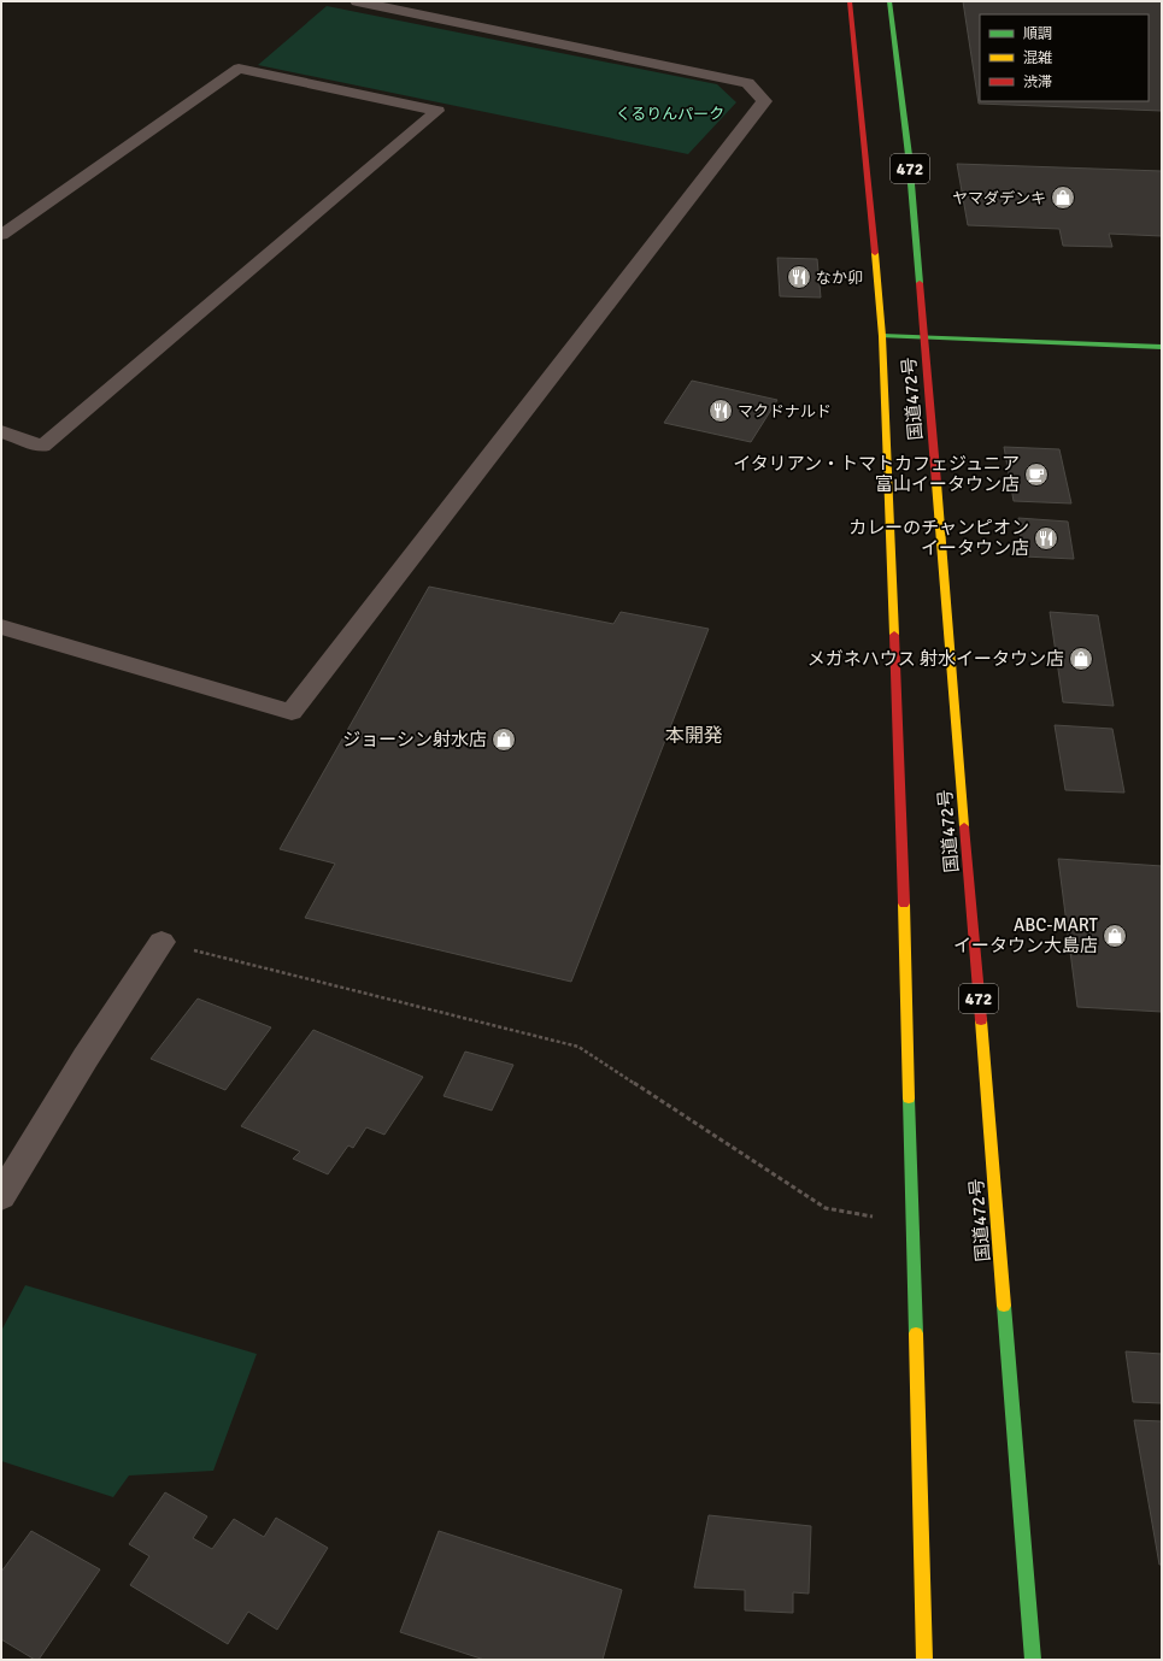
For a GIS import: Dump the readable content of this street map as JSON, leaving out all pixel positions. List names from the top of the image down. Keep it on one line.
{"streets":{"main road":["472","国道472号"]},"districts":["本開発"],"parks":["くるりんパーク"],"places":{"shop":["ヤマダデンキ","メガネハウス 射水イータウン店","ジョーシン射水店","ABC-MART イータウン大島店"],"restaurant":["なか卯","マクドナルド","カレーのチャンピオン イータウン店"],"cafe":["イタリアン・トマトカフェジュニア 富山イータウン店"]},"legend":["順調","混雑","渋滞"]}
